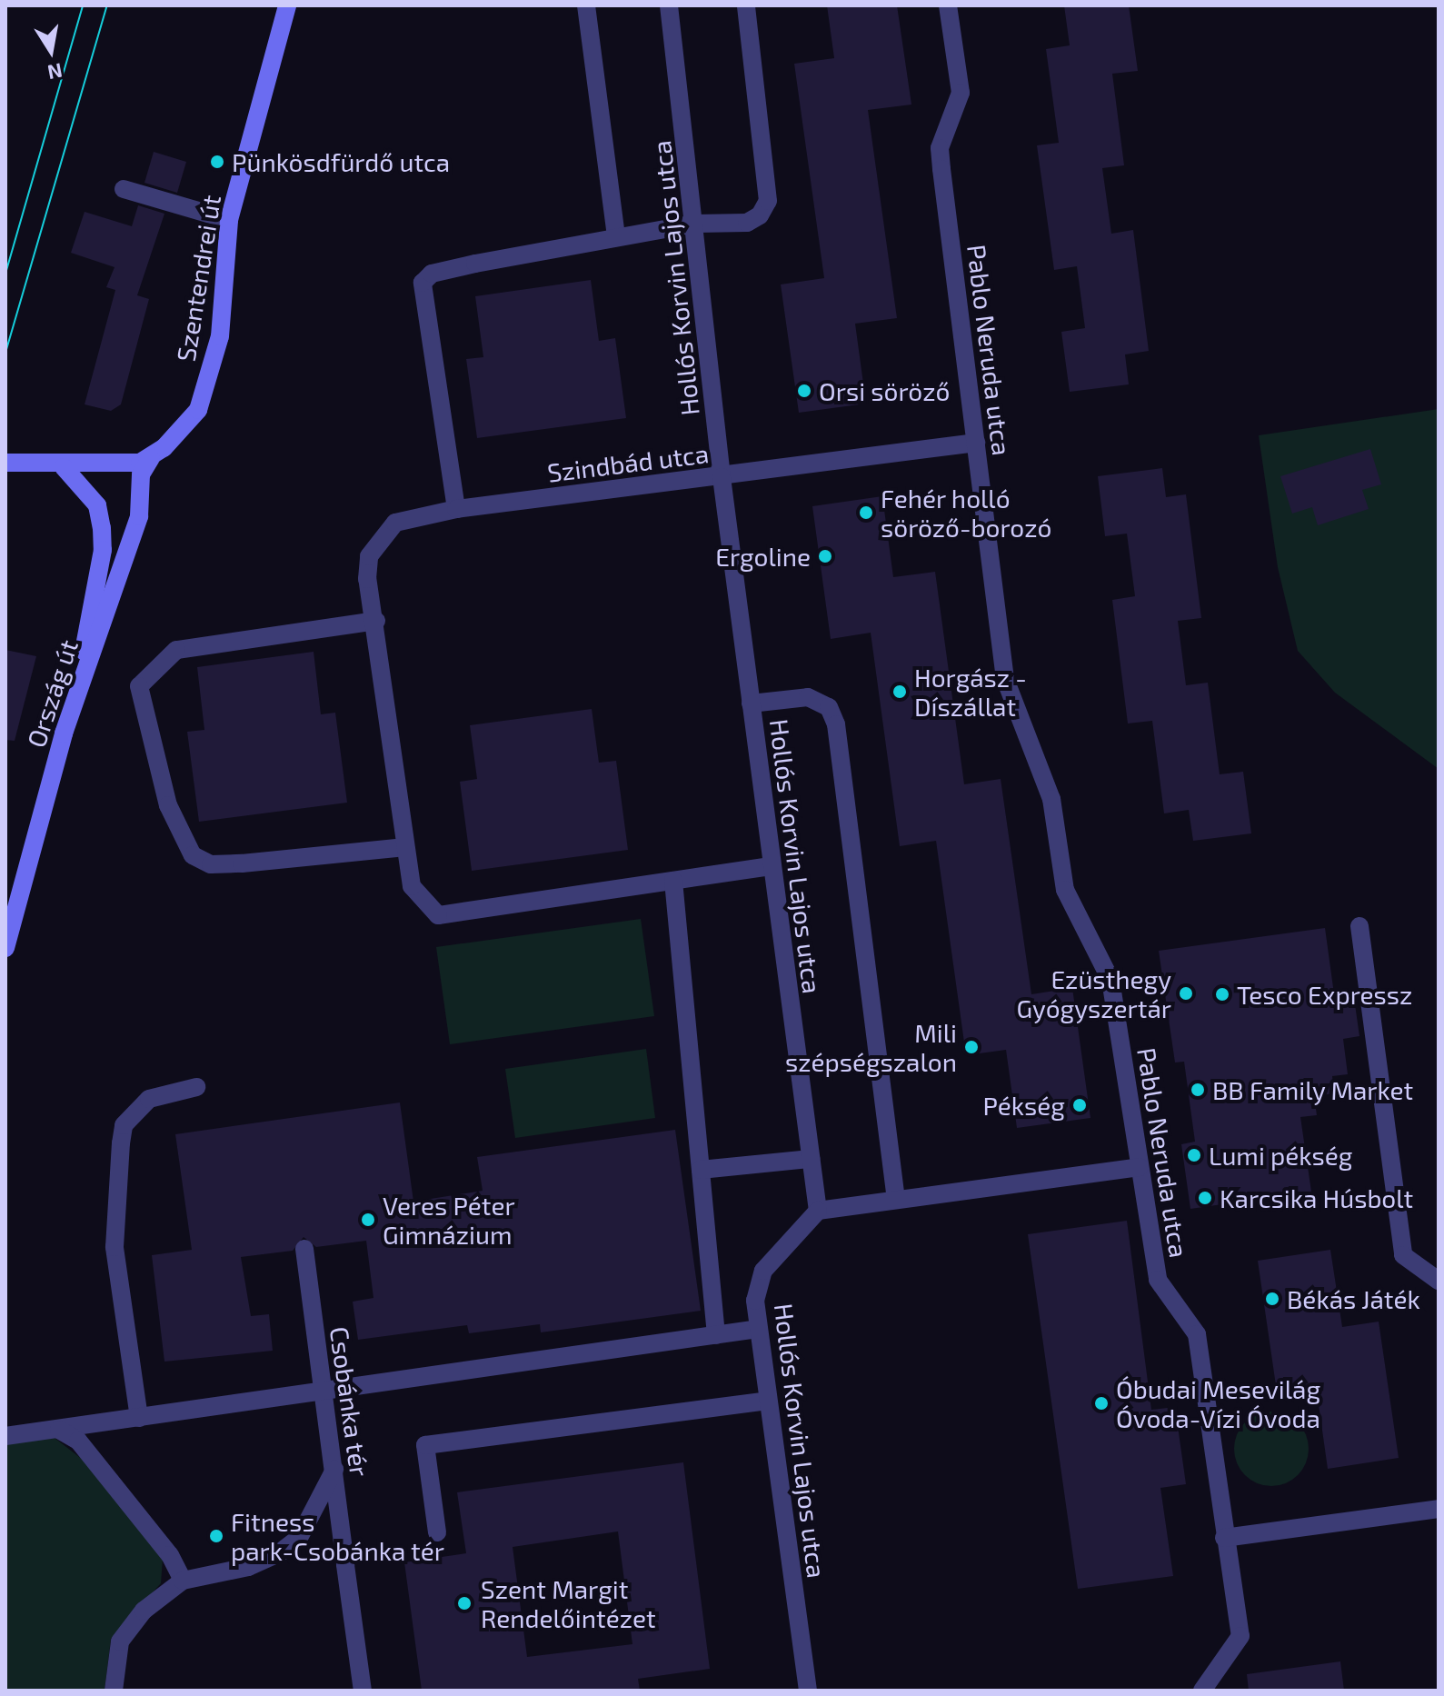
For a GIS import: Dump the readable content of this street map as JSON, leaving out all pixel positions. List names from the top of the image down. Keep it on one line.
{"streets":{"main road":["Szentendrei út","Ország út"],"street":["Hollós Korvin Lajos utca","Pablo Neruda utca","Szindbád utca","Csobánka tér"]},"crossings":[["Szentendrei út","Ország út"],["Hollós Korvin Lajos utca","Szindbád utca"],["Pablo Neruda utca","Szindbád utca"]],"places":["Pünkösdfürdő utca","Orsi söröző","Fehér holló söröző-borozó","Ergoline","Horgász - Díszállat","Ezüsthegy Gyógyszertár","Tesco Expressz","Mili szépségszalon","BB Family Market","Pékség","Lumi pékség","Karcsika Húsbolt","Veres Péter Gimnázium","Békás Játék","Óbudai Mesevilág Óvoda-Vízi Óvoda","Fitness park-Csobánka tér","Szent Margit Rendelőintézet"],"north":"bottom"}
